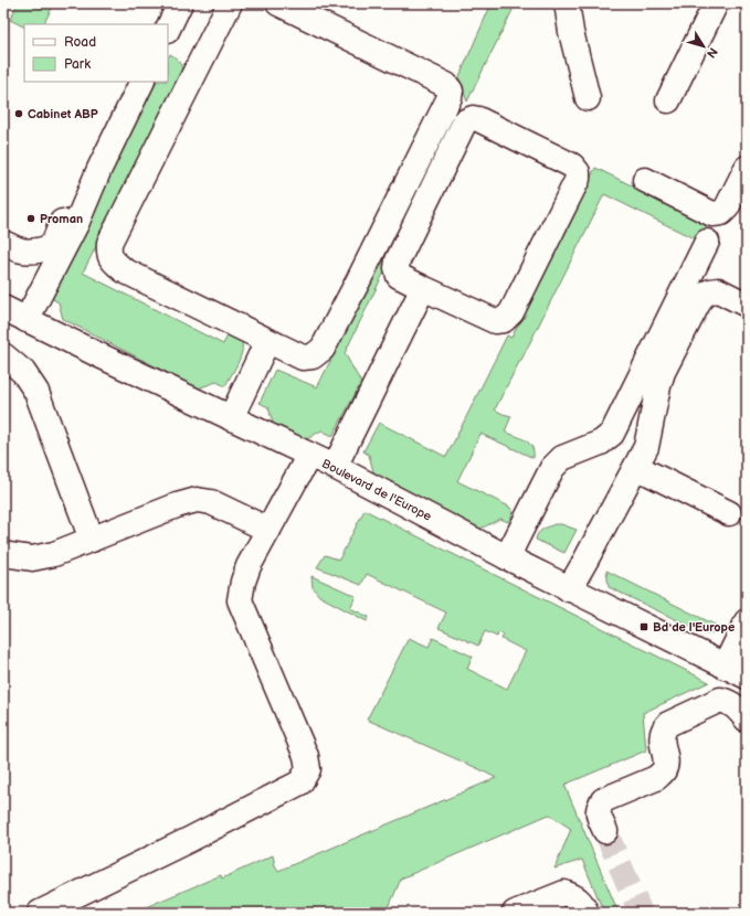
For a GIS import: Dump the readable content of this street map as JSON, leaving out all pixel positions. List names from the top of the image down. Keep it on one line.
{"streets":{"street":["Boulevard de l'Europe"]},"places":{"other":["Cabinet ABP","Proman"],"transit":["Bd de l'Europe"]},"legend":["Road","Park"],"north":"bottom right"}
